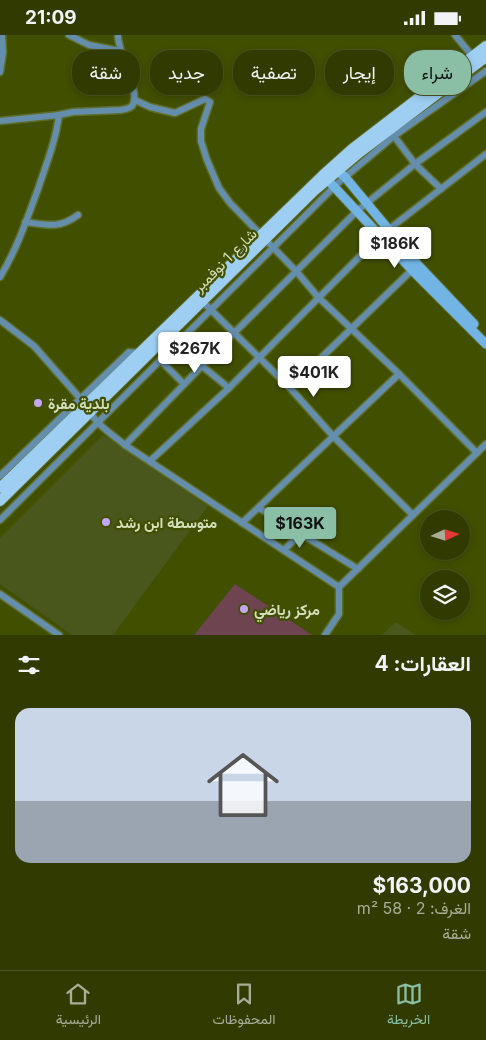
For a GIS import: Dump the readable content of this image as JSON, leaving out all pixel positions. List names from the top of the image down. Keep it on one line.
{"streets":{"main road":["شارع 1 نوفمبر"]},"places":["بلدية مقرة","متوسطة ابن رشد","مركز رياضي"],"north":"right","page":{"status":"21:09","chip":["شراء","إيجار","تصفية","جديد","شقة"],"price":["$186K","$267K","$401K","$163K"],"heading":"العقارات: 4","list":[{"name":"$163,000","note":"الغرف: 2 · 58 m² · شقة"}],"tabs":["الخريطة","المحفوظات","الرئيسية"]}}
